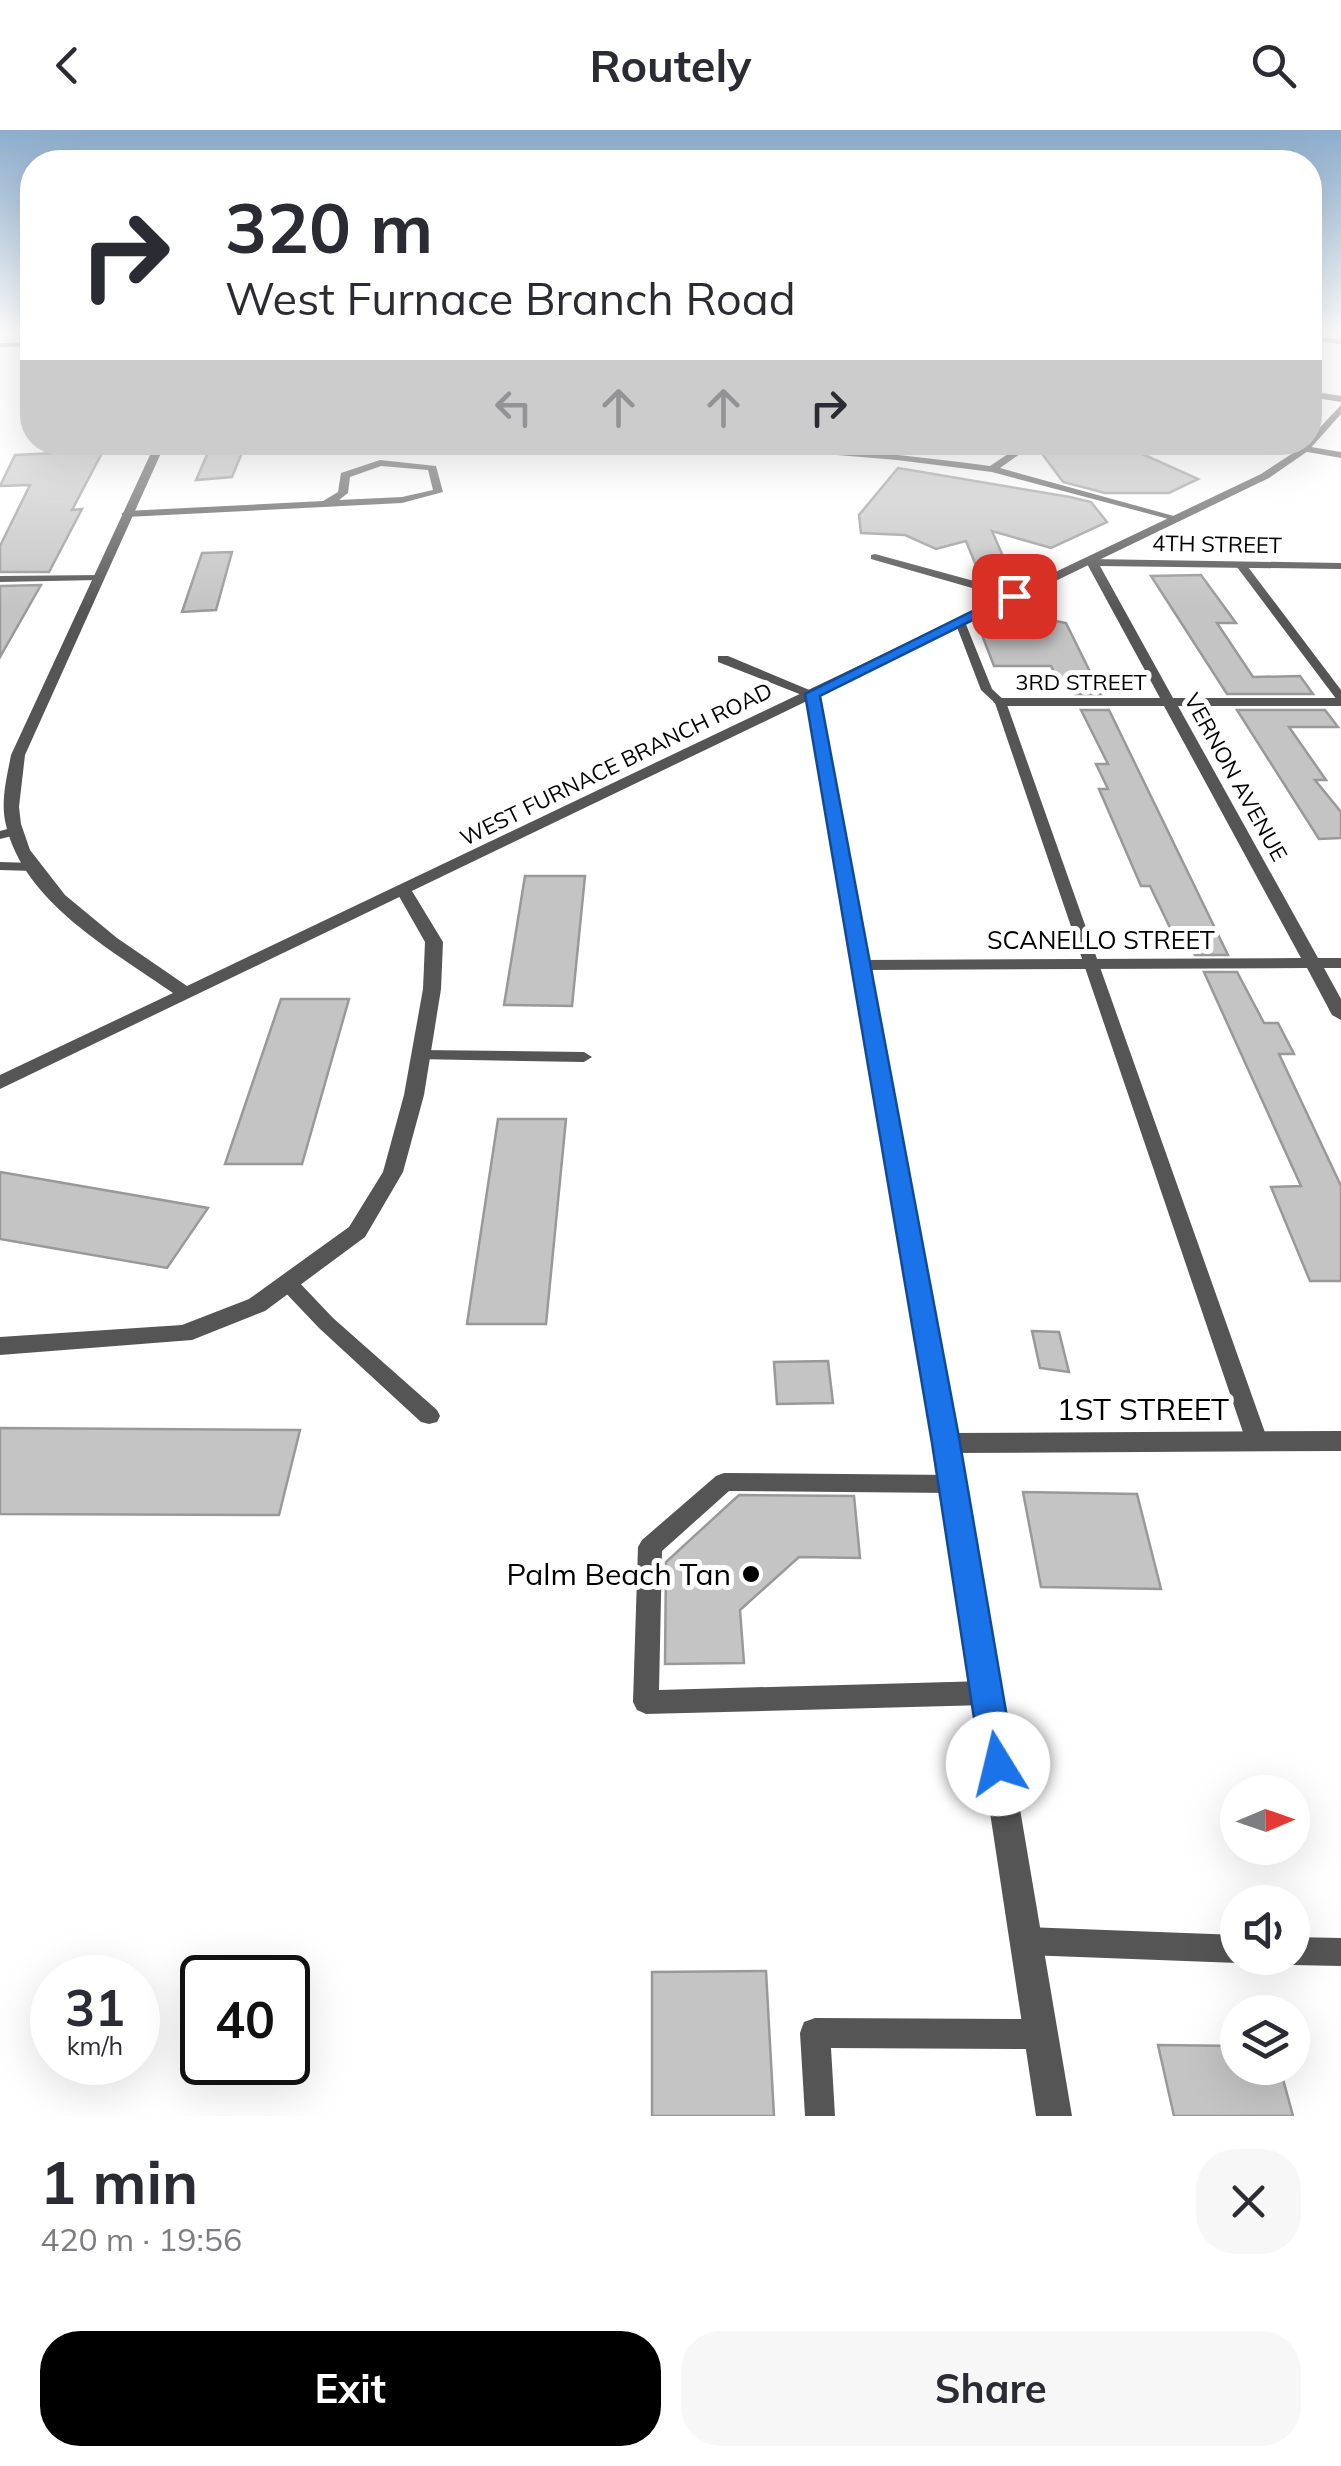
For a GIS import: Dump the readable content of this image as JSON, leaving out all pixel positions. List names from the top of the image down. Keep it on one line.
{"streets":{"street":["4TH STREET","3RD STREET","WEST FURNACE BRANCH ROAD","VERNON AVENUE","SCANELLO STREET","1ST STREET"]},"crossings":[["4TH STREET","WEST FURNACE BRANCH ROAD"],["4TH STREET","VERNON AVENUE"],["3RD STREET","VERNON AVENUE"],["WEST FURNACE BRANCH ROAD","VERNON AVENUE"],["VERNON AVENUE","SCANELLO STREET"]],"places":["Palm Beach Tan"],"north":"right","page":{"header":"Routely","turn":["320 m","West Furnace Branch Road"],"speed":"31 km/h","limit":"40","heading":["1 min","420 m · 19:56"],"buttons":["Exit","Share"]}}
